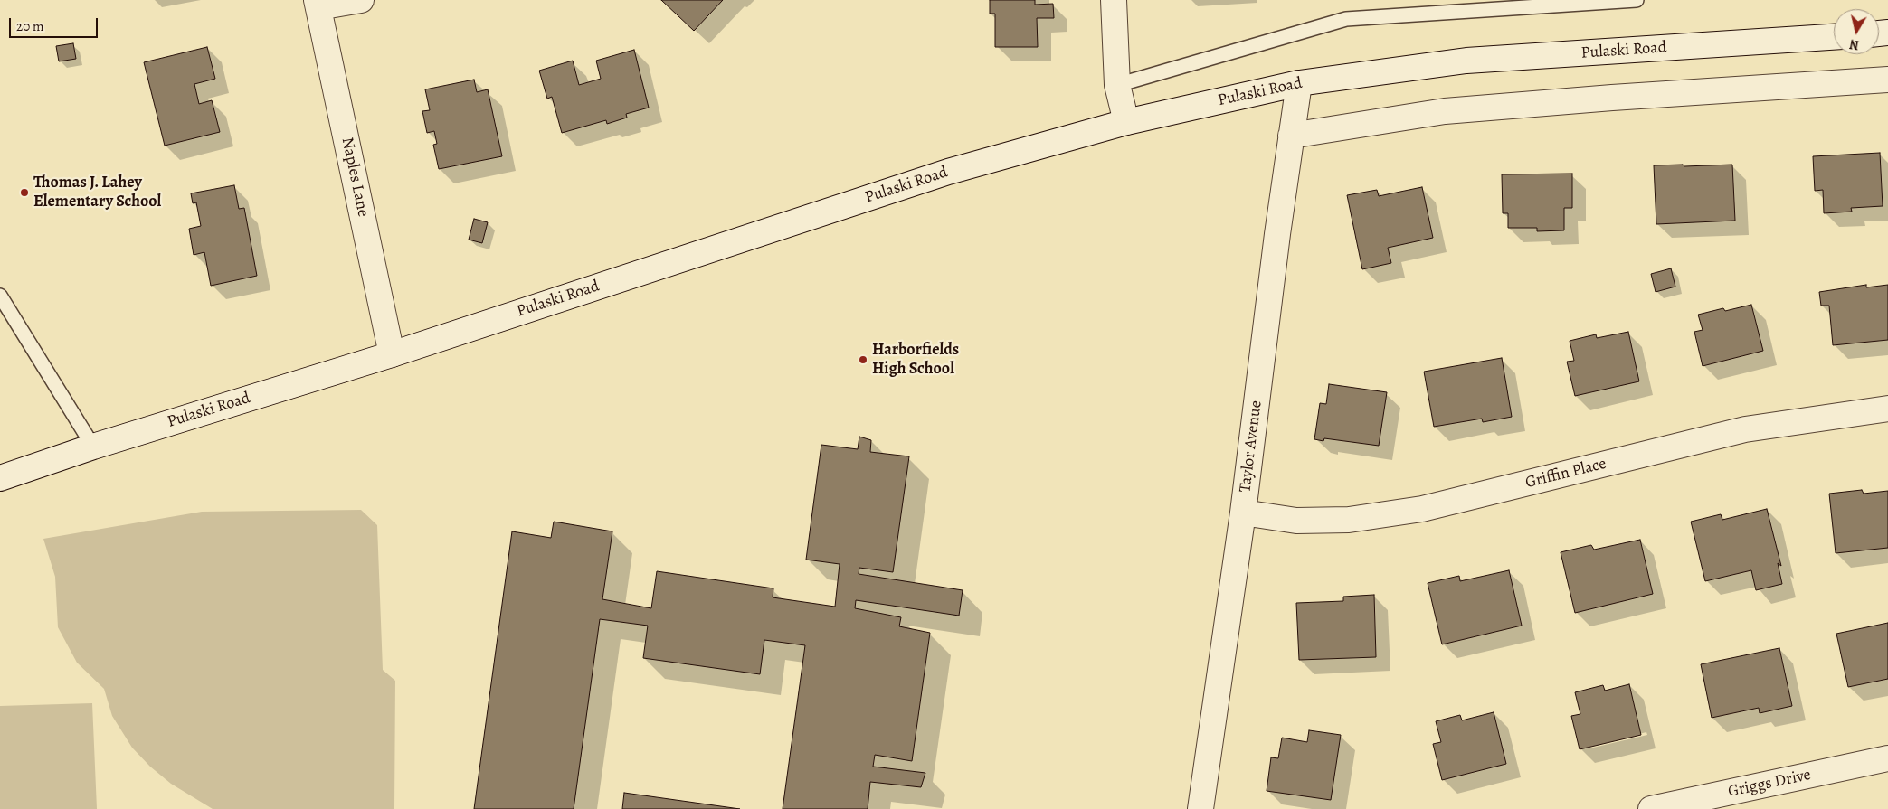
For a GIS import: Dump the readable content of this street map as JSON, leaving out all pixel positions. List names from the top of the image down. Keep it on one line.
{"streets":{"street":["Pulaski Road","Naples Lane","Taylor Avenue","Griffin Place","Griggs Drive"]},"crossings":[["Pulaski Road","Naples Lane"],["Pulaski Road","Taylor Avenue"],["Taylor Avenue","Griffin Place"]],"places":["Thomas J. Lahey Elementary School","Harborfields High School"],"scale_bar":"20 m","north":"bottom"}
